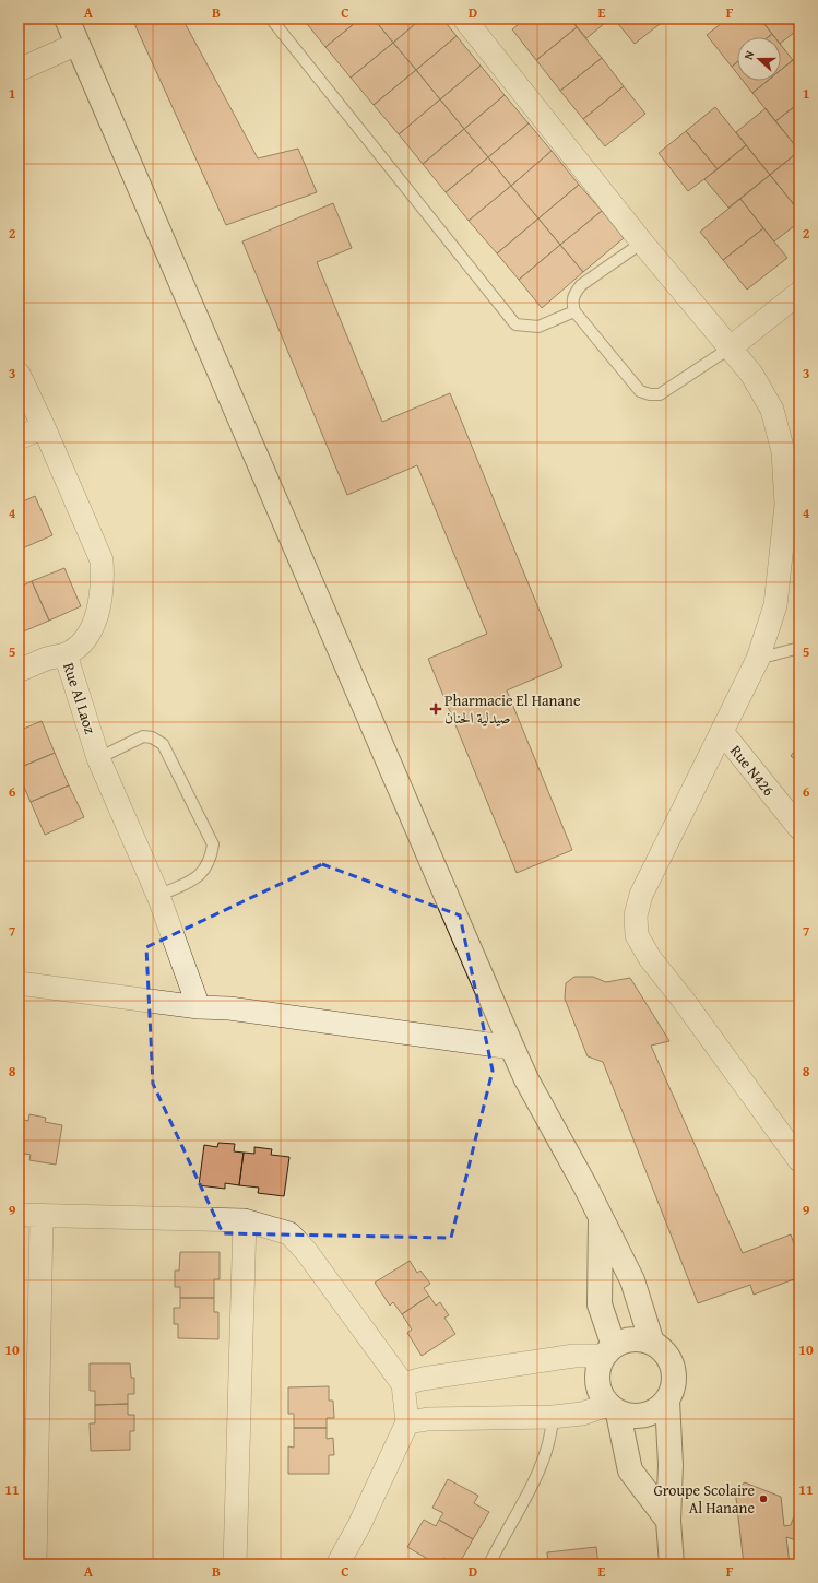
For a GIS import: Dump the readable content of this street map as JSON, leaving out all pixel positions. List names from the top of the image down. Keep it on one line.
{"streets":{"street":["Rue Al Laoz","Rue N426"]},"places":{"health":["Pharmacie El Hanane صيدلية الحنان"],"other":["Groupe Scolaire Al Hanane"]},"north":"left","grid":{"columns":["A","B","C","D","E","F"],"rows":["1","2","3","4","5","6","7","8","9","10","11"]}}
